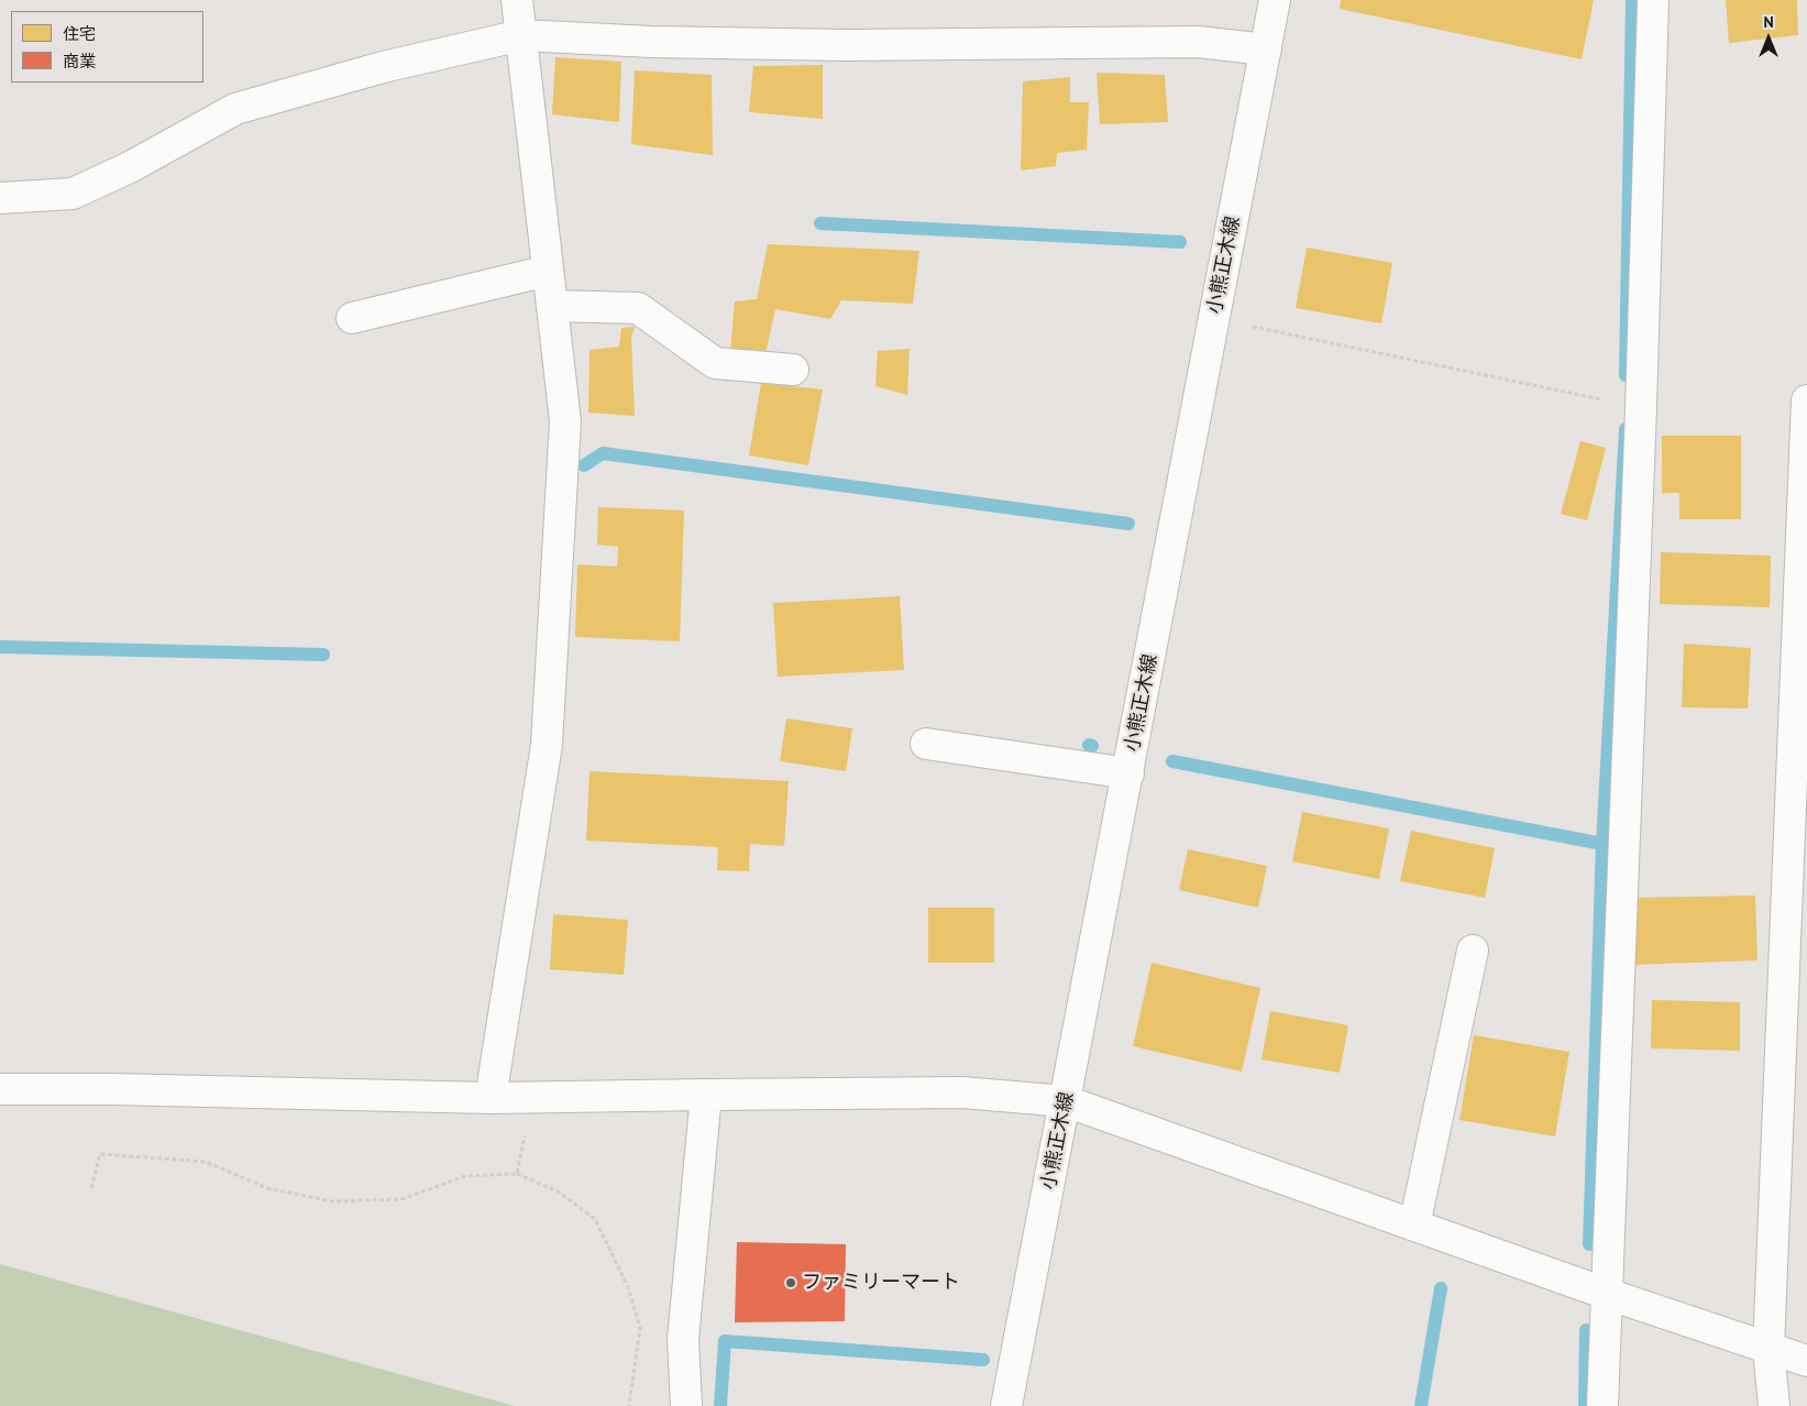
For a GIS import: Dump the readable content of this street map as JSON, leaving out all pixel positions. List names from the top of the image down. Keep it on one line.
{"streets":{"street":["小熊正木線"]},"places":["ファミリーマート"],"legend":["住宅","商業"],"north":"top"}
